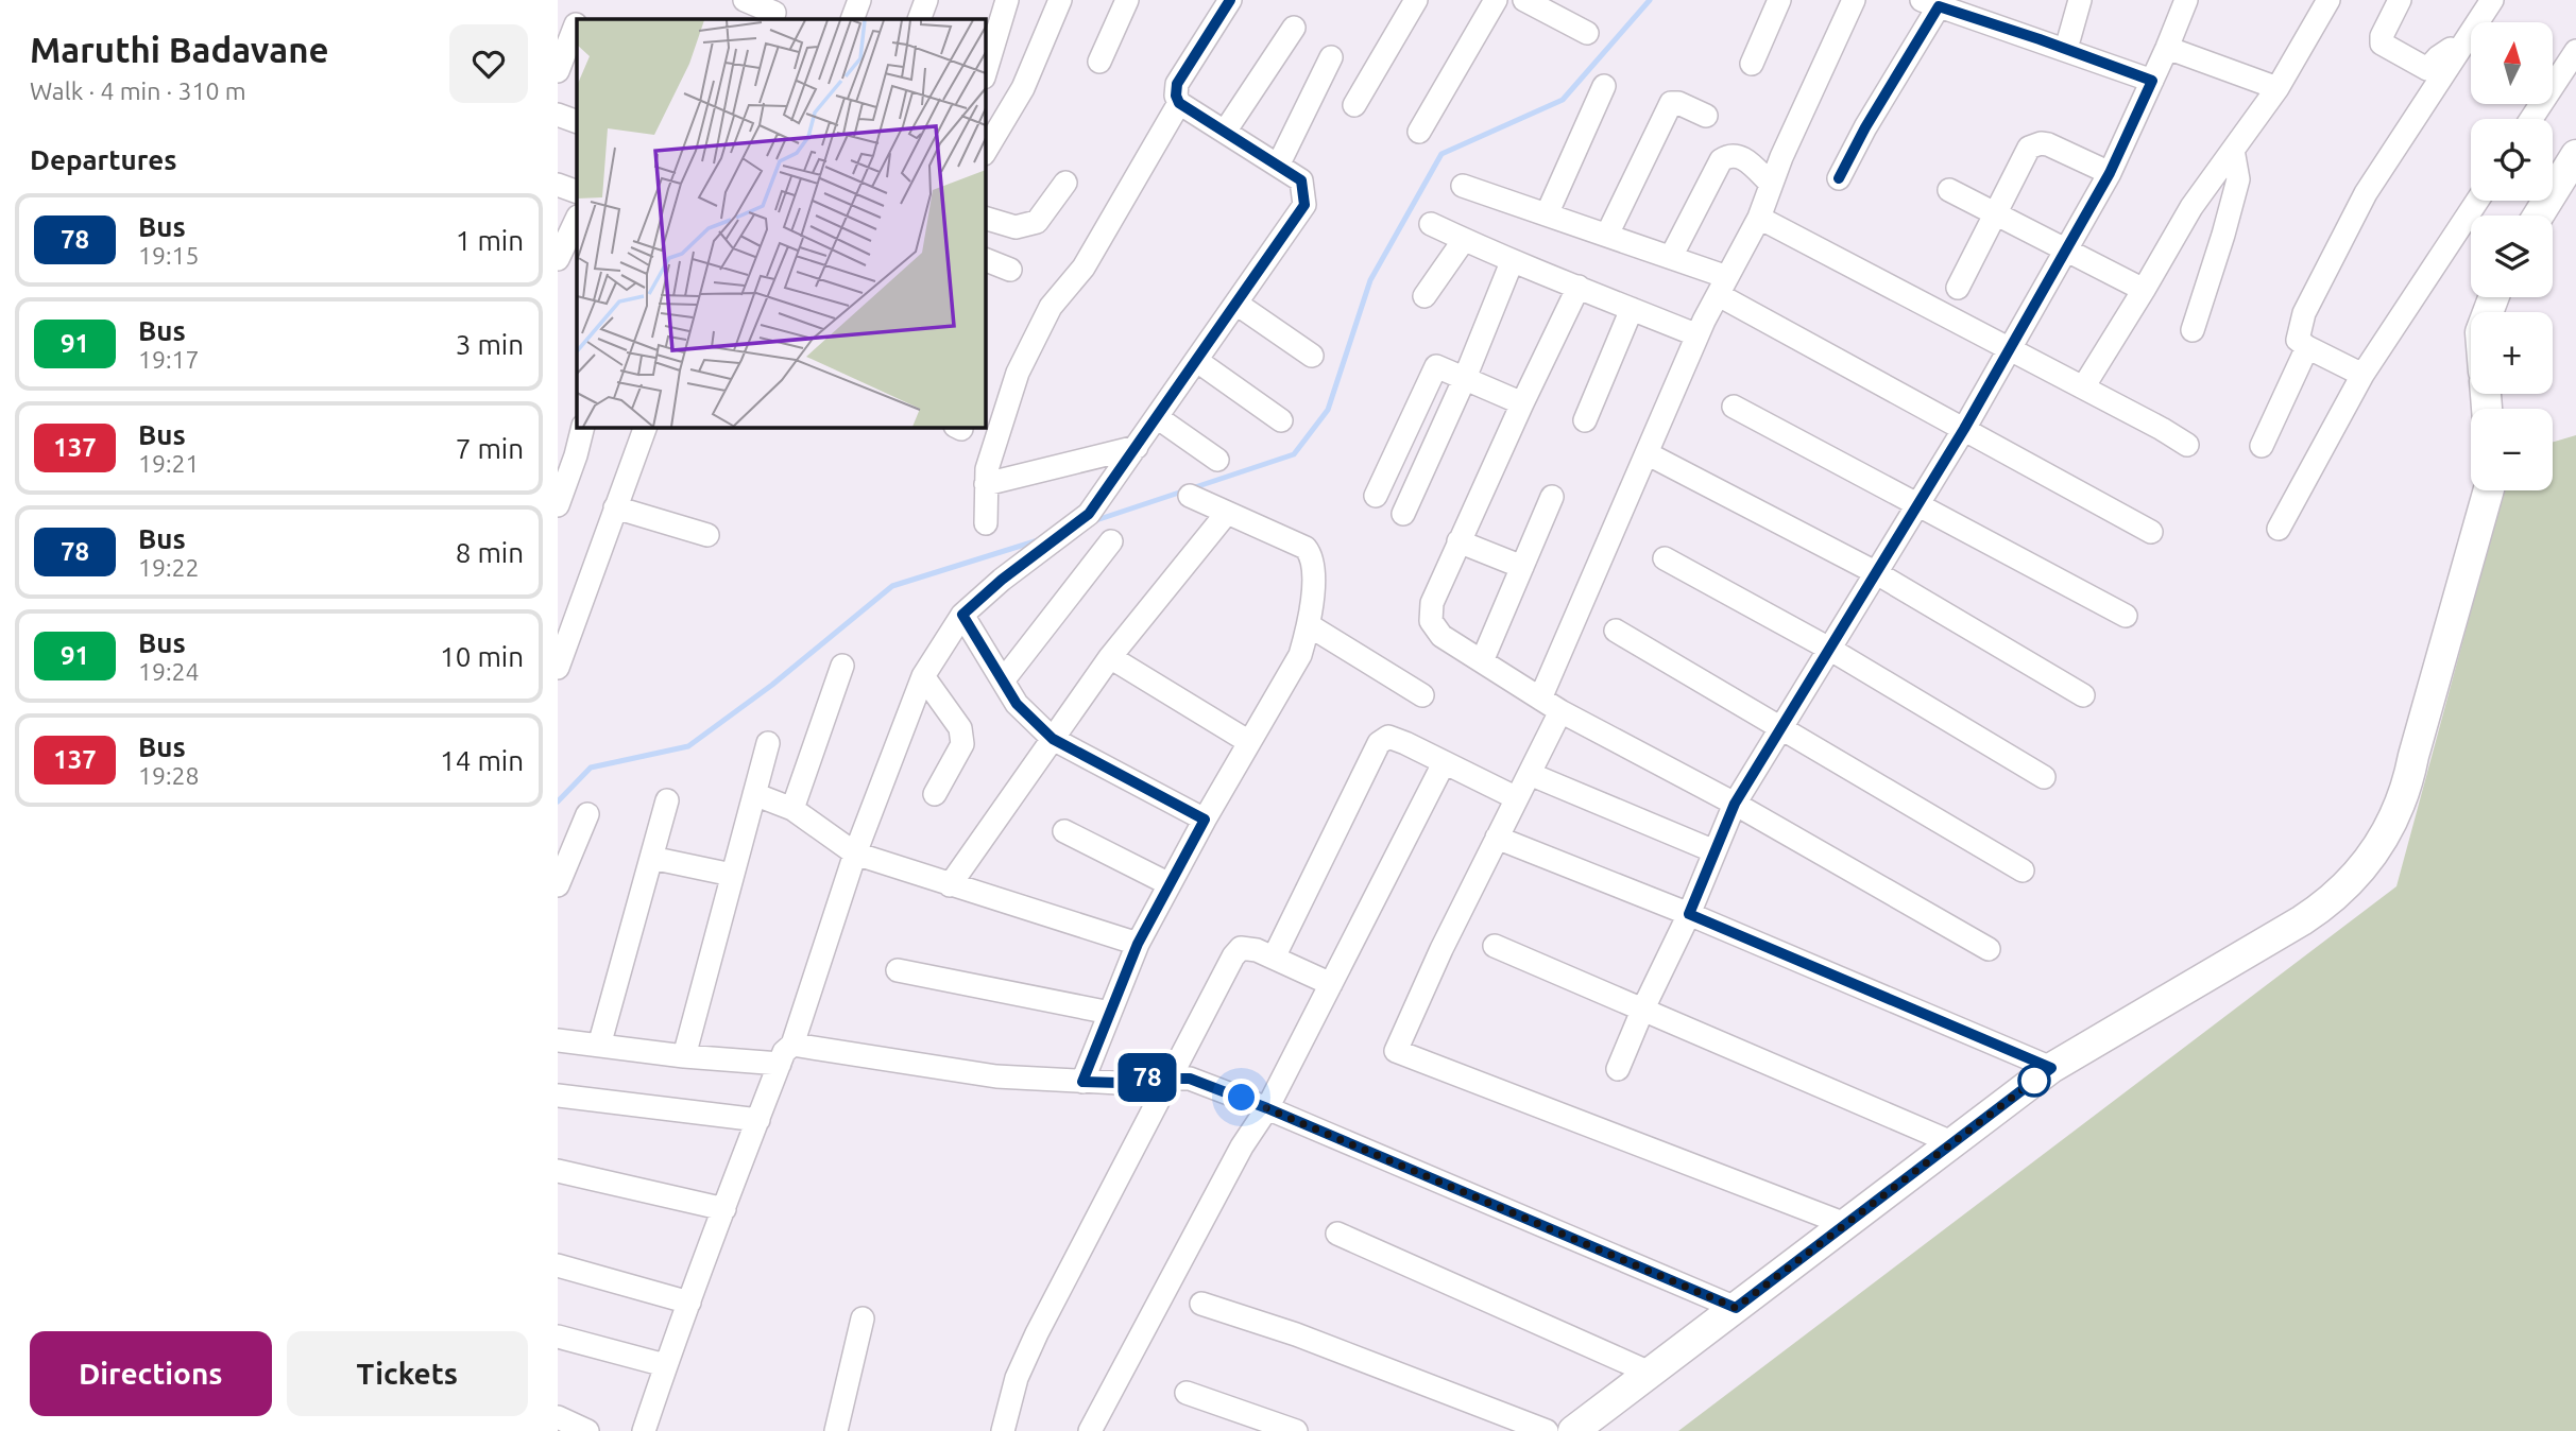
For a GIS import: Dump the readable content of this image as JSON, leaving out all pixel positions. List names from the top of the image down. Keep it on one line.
{"lines":["bus line 78"],"north":"top","page":{"heading":[["Maruthi Badavane","Walk · 4 min · 310 m"],"Departures"],"on_map":"78","map_buttons":["+","−"],"list":[{"mark":"78","name":"Bus","note":"19:15","value":"1 min"},{"mark":"91","name":"Bus","note":"19:17","value":"3 min"},{"mark":"137","name":"Bus","note":"19:21","value":"7 min"},{"mark":"78","name":"Bus","note":"19:22","value":"8 min"},{"mark":"91","name":"Bus","note":"19:24","value":"10 min"},{"mark":"137","name":"Bus","note":"19:28","value":"14 min"}],"buttons":["Directions","Tickets"]}}
